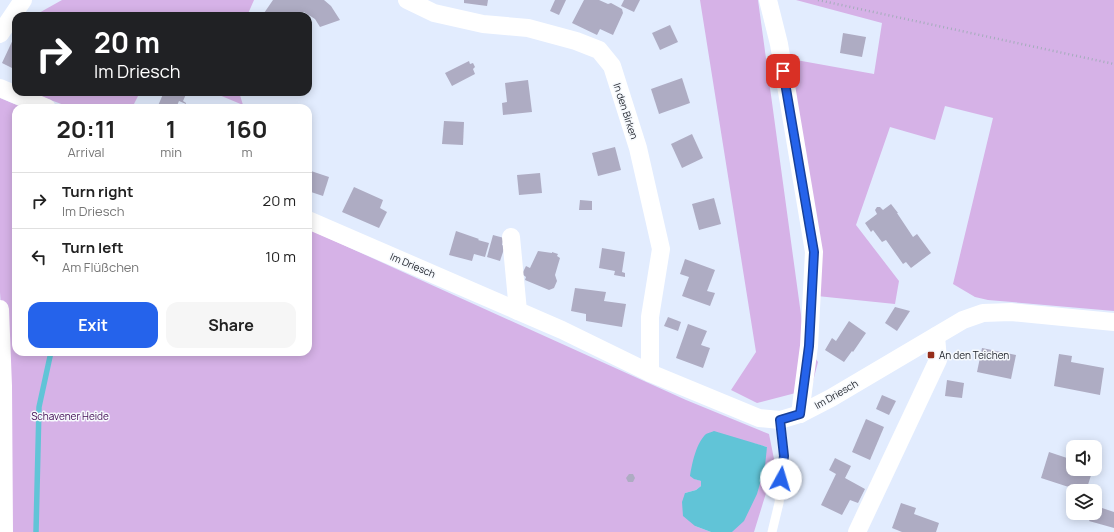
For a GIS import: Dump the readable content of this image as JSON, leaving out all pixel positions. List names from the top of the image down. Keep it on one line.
{"streets":{"street":["In den Birken","Im Driesch"]},"crossings":[["In den Birken","Im Driesch"]],"parks":["Schavener Heide"],"places":{"transit":["An den Teichen"]},"page":{"turn":["20 m","Im Driesch"],"eta":["20:11","Arrival","1","min","160","m"],"list":[{"name":"Turn right","note":"Im Driesch","value":"20 m"},{"name":"Turn left","note":"Am Flüßchen","value":"10 m"}],"buttons":["Exit","Share"]}}
